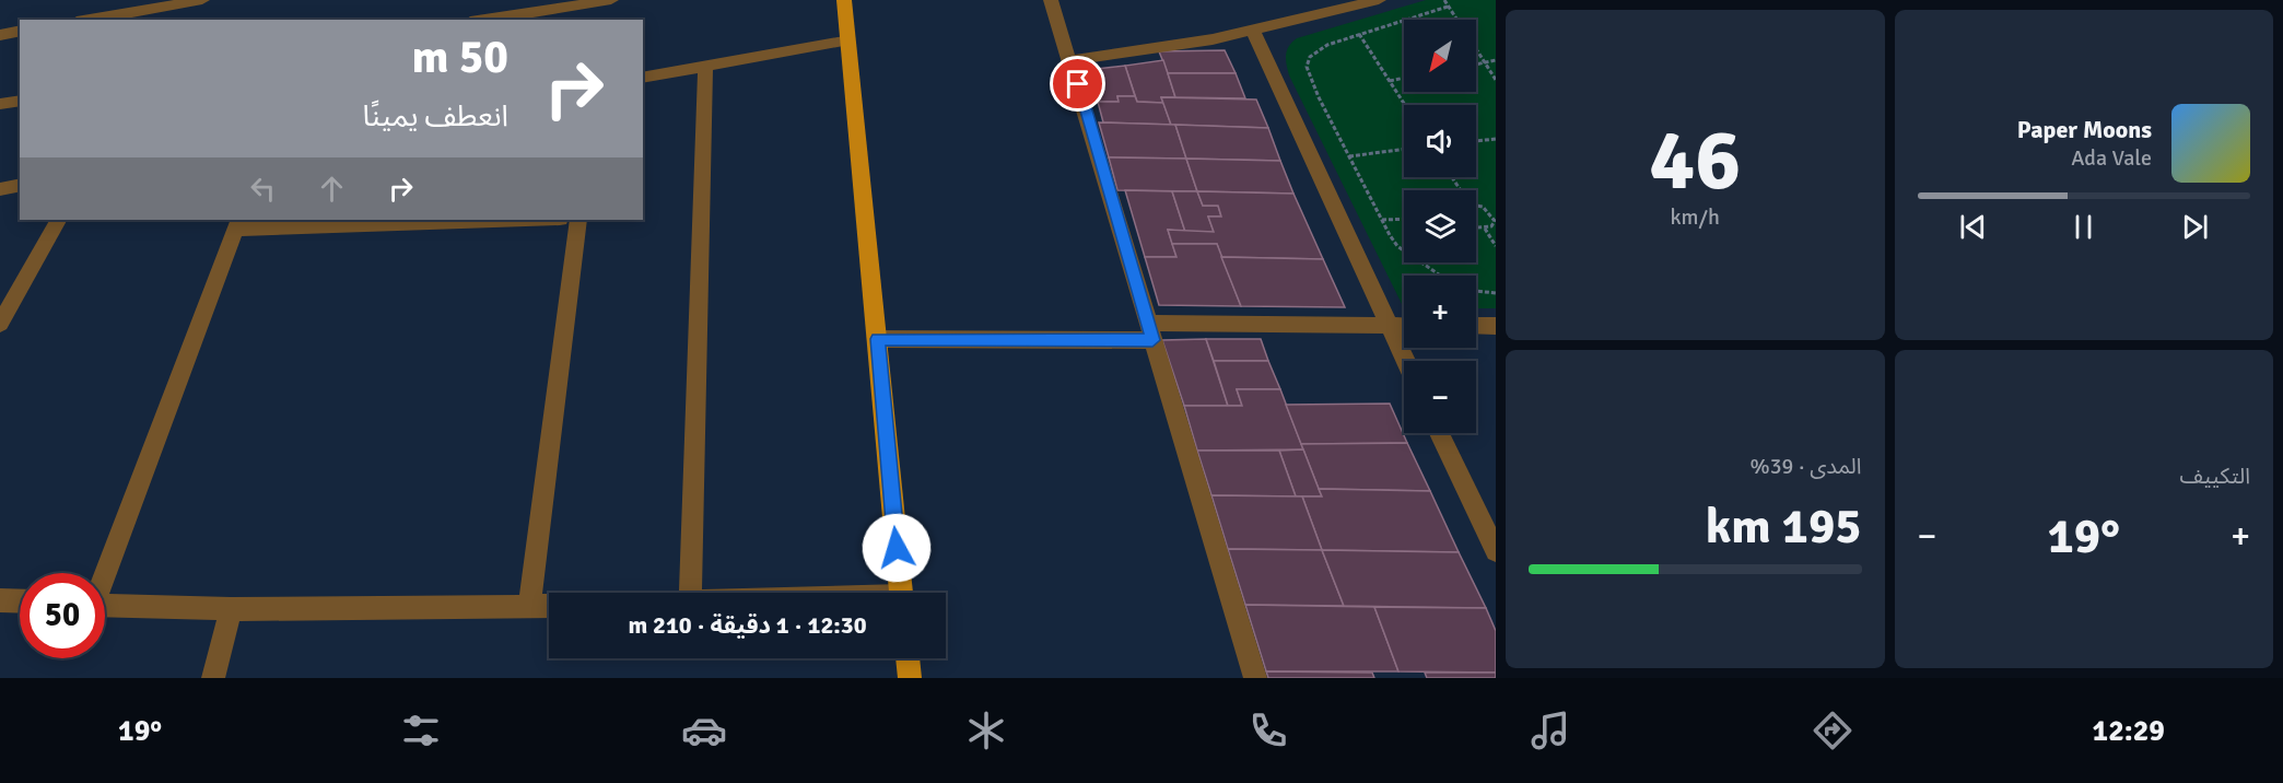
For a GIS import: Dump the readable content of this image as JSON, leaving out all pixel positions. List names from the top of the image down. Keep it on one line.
{"north":"bottom left","page":{"tile":[["46","km/h"],"التكييف",["المدى · 39%","195 km"]],"map_buttons":["+","−"],"turn":["50 m","انعطف يمينًا"],"song":["Paper Moons","Ada Vale"],"heat":["−","19°","+"],"limit":"50","trip":"12:30 · 1 دقيقة · 210 m","tabs":["12:29","19°"]}}
